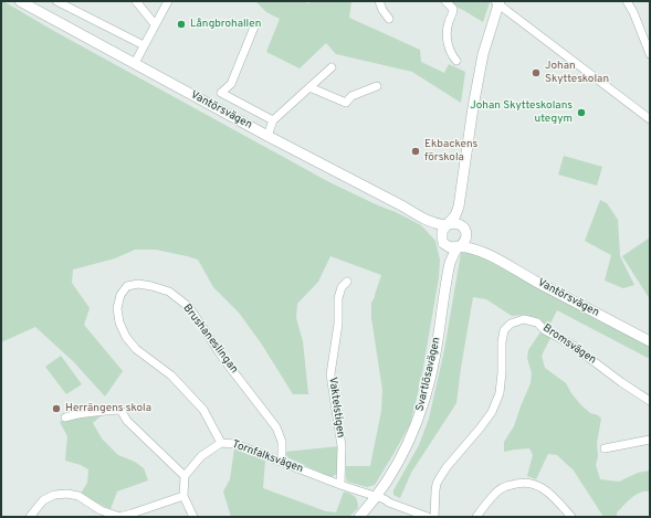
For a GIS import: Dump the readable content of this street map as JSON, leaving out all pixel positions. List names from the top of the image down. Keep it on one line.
{"streets":{"street":["Vantörsvägen","Brushaneslingan","Bromsvägen","Svartlösavägen","Vaktelstigen","Tornfalksvägen"]},"crossings":[["Vantörsvägen","Svartlösavägen"],["Brushaneslingan","Tornfalksvägen"],["Svartlösavägen","Tornfalksvägen"],["Vaktelstigen","Tornfalksvägen"]],"places":["Långbrohallen","Johan Skytteskolan","Johan Skytteskolans utegym","Ekbackens förskola","Herrängens skola"]}
